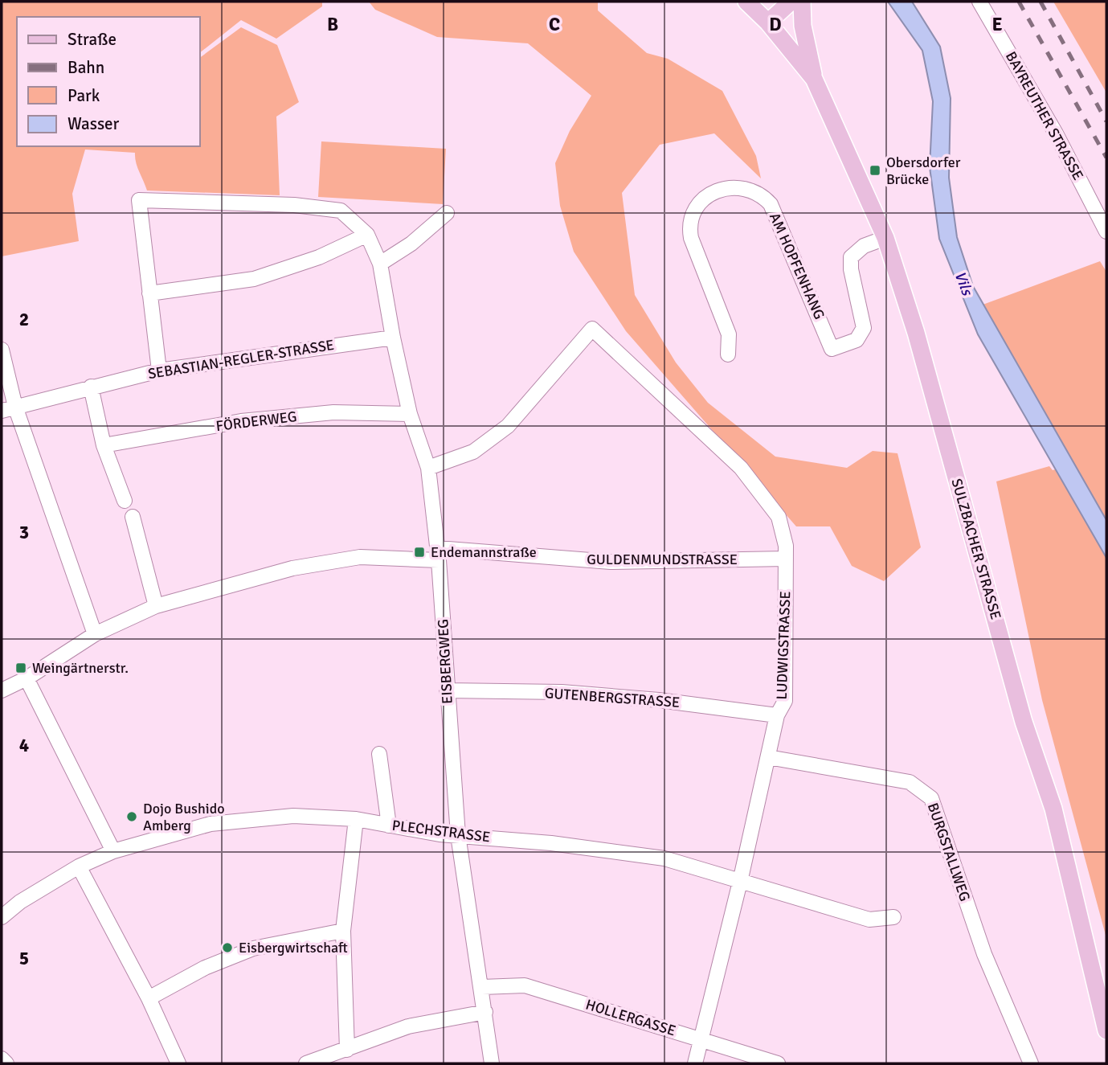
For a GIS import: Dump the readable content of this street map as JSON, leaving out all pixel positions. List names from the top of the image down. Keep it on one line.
{"streets":{"main road":["SULZBACHER STRASSE"],"street":["BAYREUTHER STRASSE","AM HOPFENHANG","SEBASTIAN-REGLER-STRASSE","FÖRDERWEG","GULDENMUNDSTRASSE","LUDWIGSTRASSE","EISBERGWEG","GUTENBERGSTRASSE","PLECHSTRASSE","BURGSTALLWEG","HOLLERGASSE"]},"crossings":[["AM HOPFENHANG","SULZBACHER STRASSE"],["SEBASTIAN-REGLER-STRASSE","EISBERGWEG"],["FÖRDERWEG","EISBERGWEG"],["GULDENMUNDSTRASSE","LUDWIGSTRASSE"],["GULDENMUNDSTRASSE","EISBERGWEG"],["LUDWIGSTRASSE","EISBERGWEG"],["LUDWIGSTRASSE","GUTENBERGSTRASSE"],["LUDWIGSTRASSE","PLECHSTRASSE"],["LUDWIGSTRASSE","BURGSTALLWEG"],["LUDWIGSTRASSE","HOLLERGASSE"],["EISBERGWEG","GUTENBERGSTRASSE"],["EISBERGWEG","PLECHSTRASSE"],["EISBERGWEG","HOLLERGASSE"]],"water":["Vils"],"places":{"transit":["Obersdorfer Brücke","Endemannstraße","Weingärtnerstr."],"other":["Dojo Bushido Amberg","Eisbergwirtschaft"]},"legend":["Straße","Bahn","Park","Wasser"],"grid":{"columns":["B","C","D","E"],"rows":["2","3","4","5"]}}
